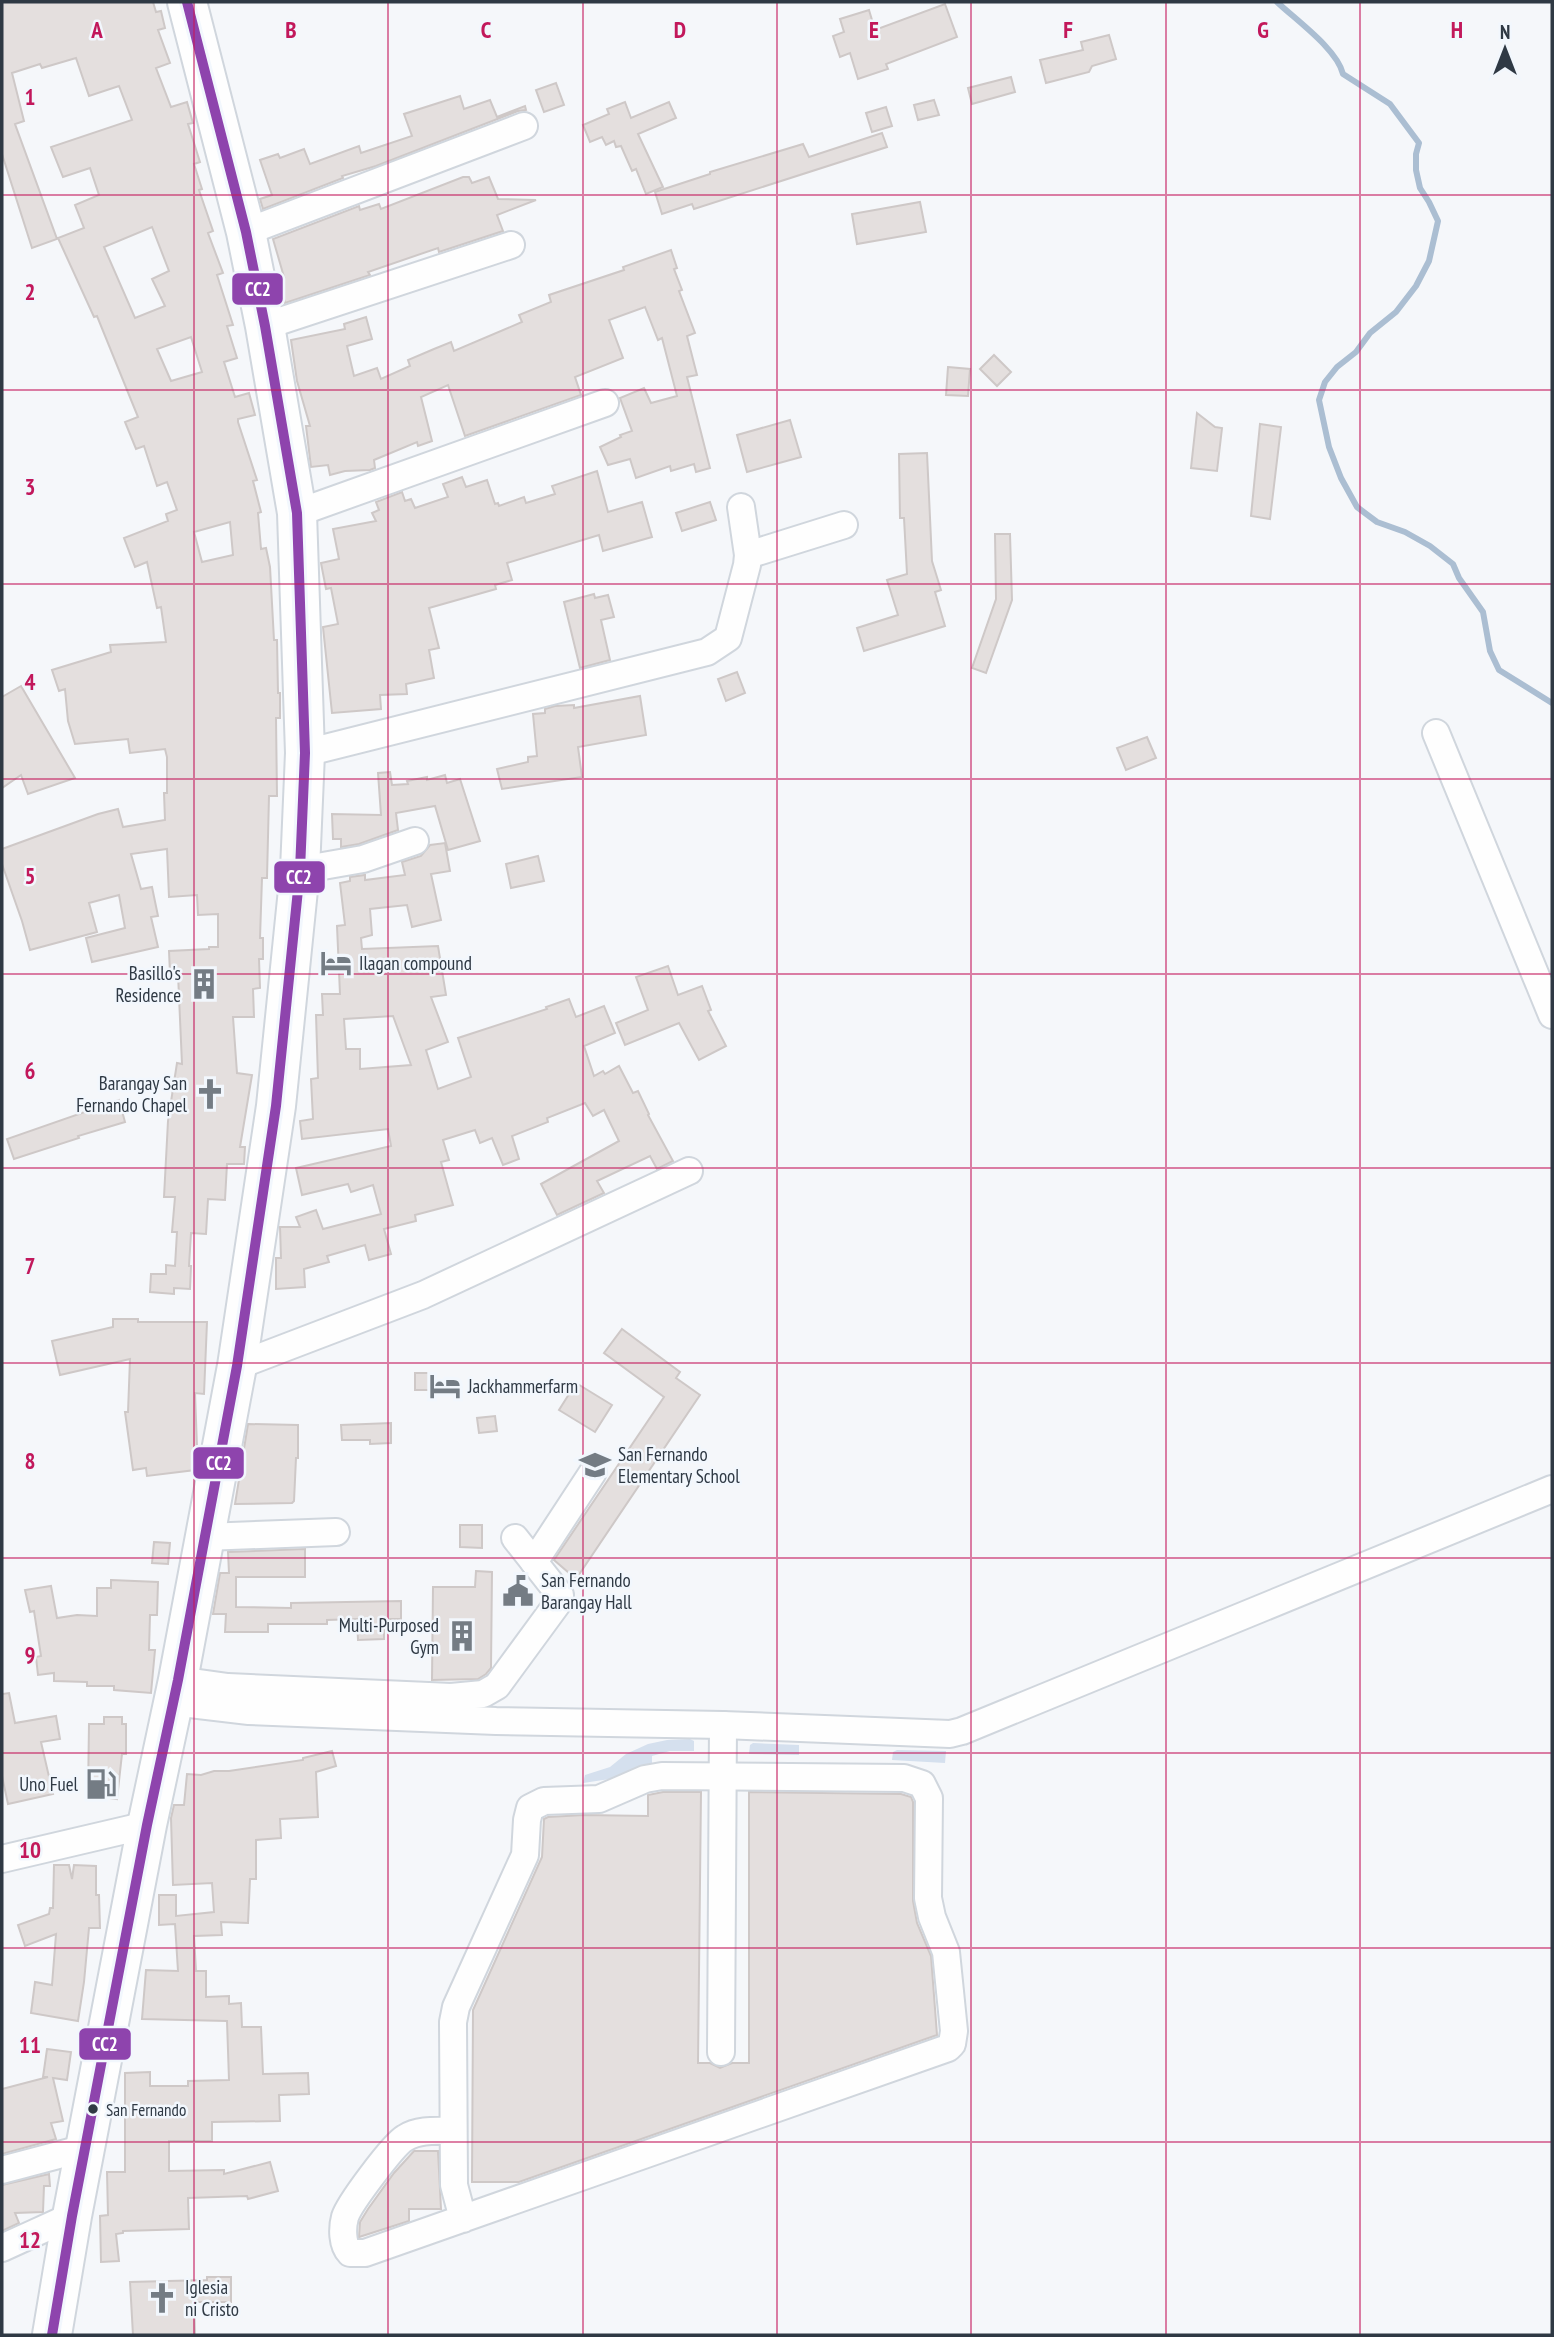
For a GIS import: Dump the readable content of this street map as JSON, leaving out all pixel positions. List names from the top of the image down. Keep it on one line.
{"places":{"hotel":["Ilagan compound","Jackhammerfarm"],"building":["Basillo's Residence","Multi-Purposed Gym"],"church":["Barangay San Fernando Chapel","Iglesia ni Cristo"],"school or university":["San Fernando Elementary School"],"public building":["San Fernando Barangay Hall"],"fuel station":["Uno Fuel"],"other":["San Fernando"]},"lines":["transit line CC2"],"north":"top","grid":{"columns":["A","B","C","D","E","F","G","H"],"rows":["1","2","3","4","5","6","7","8","9","10","11","12"]}}
